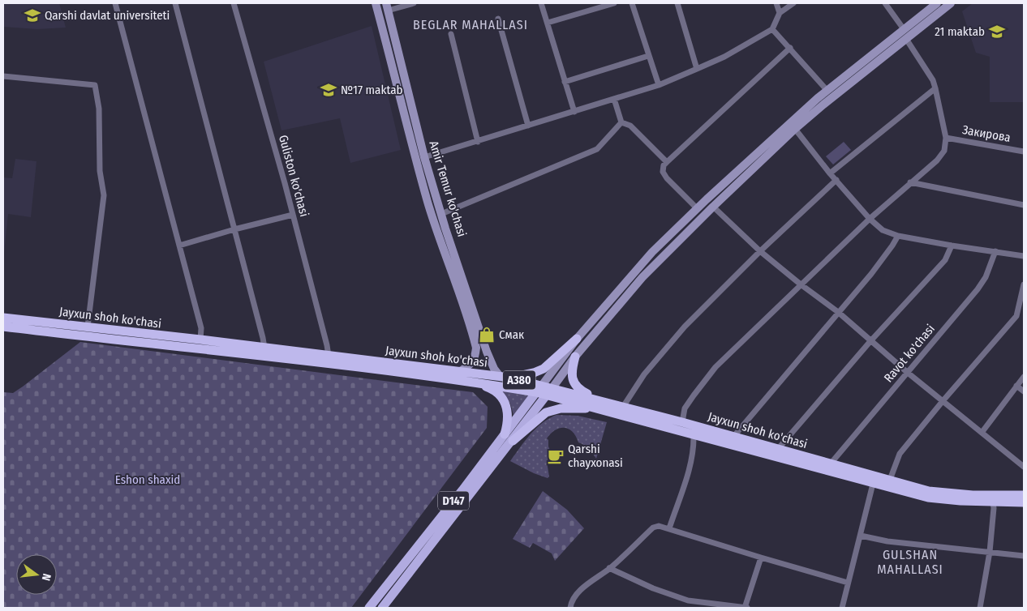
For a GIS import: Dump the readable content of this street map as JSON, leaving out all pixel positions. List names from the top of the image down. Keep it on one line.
{"streets":{"highway":["Jayxun shoh ko'chasi","A380"],"main road":["Amir Temur ko'chasi","D147"],"street":["Закирова","Guliston ko'chasi","Ravot ko'chasi"]},"crossings":[["Guliston ko'chasi","Jayxun shoh ko'chasi"],["Amir Temur ko'chasi","Jayxun shoh ko'chasi"],["Jayxun shoh ko'chasi","Ravot ko'chasi"],["Jayxun shoh ko'chasi","D147"]],"districts":["BEGLAR MAHALLASI","GULSHAN MAHALLASI"],"parks":["Eshon shaxid"],"places":{"school or university":["Qarshi davlat universiteti","21 maktab","№17 maktab"],"shop":["Смак"],"cafe":["Qarshi chayxonasi"]},"north":"right"}
